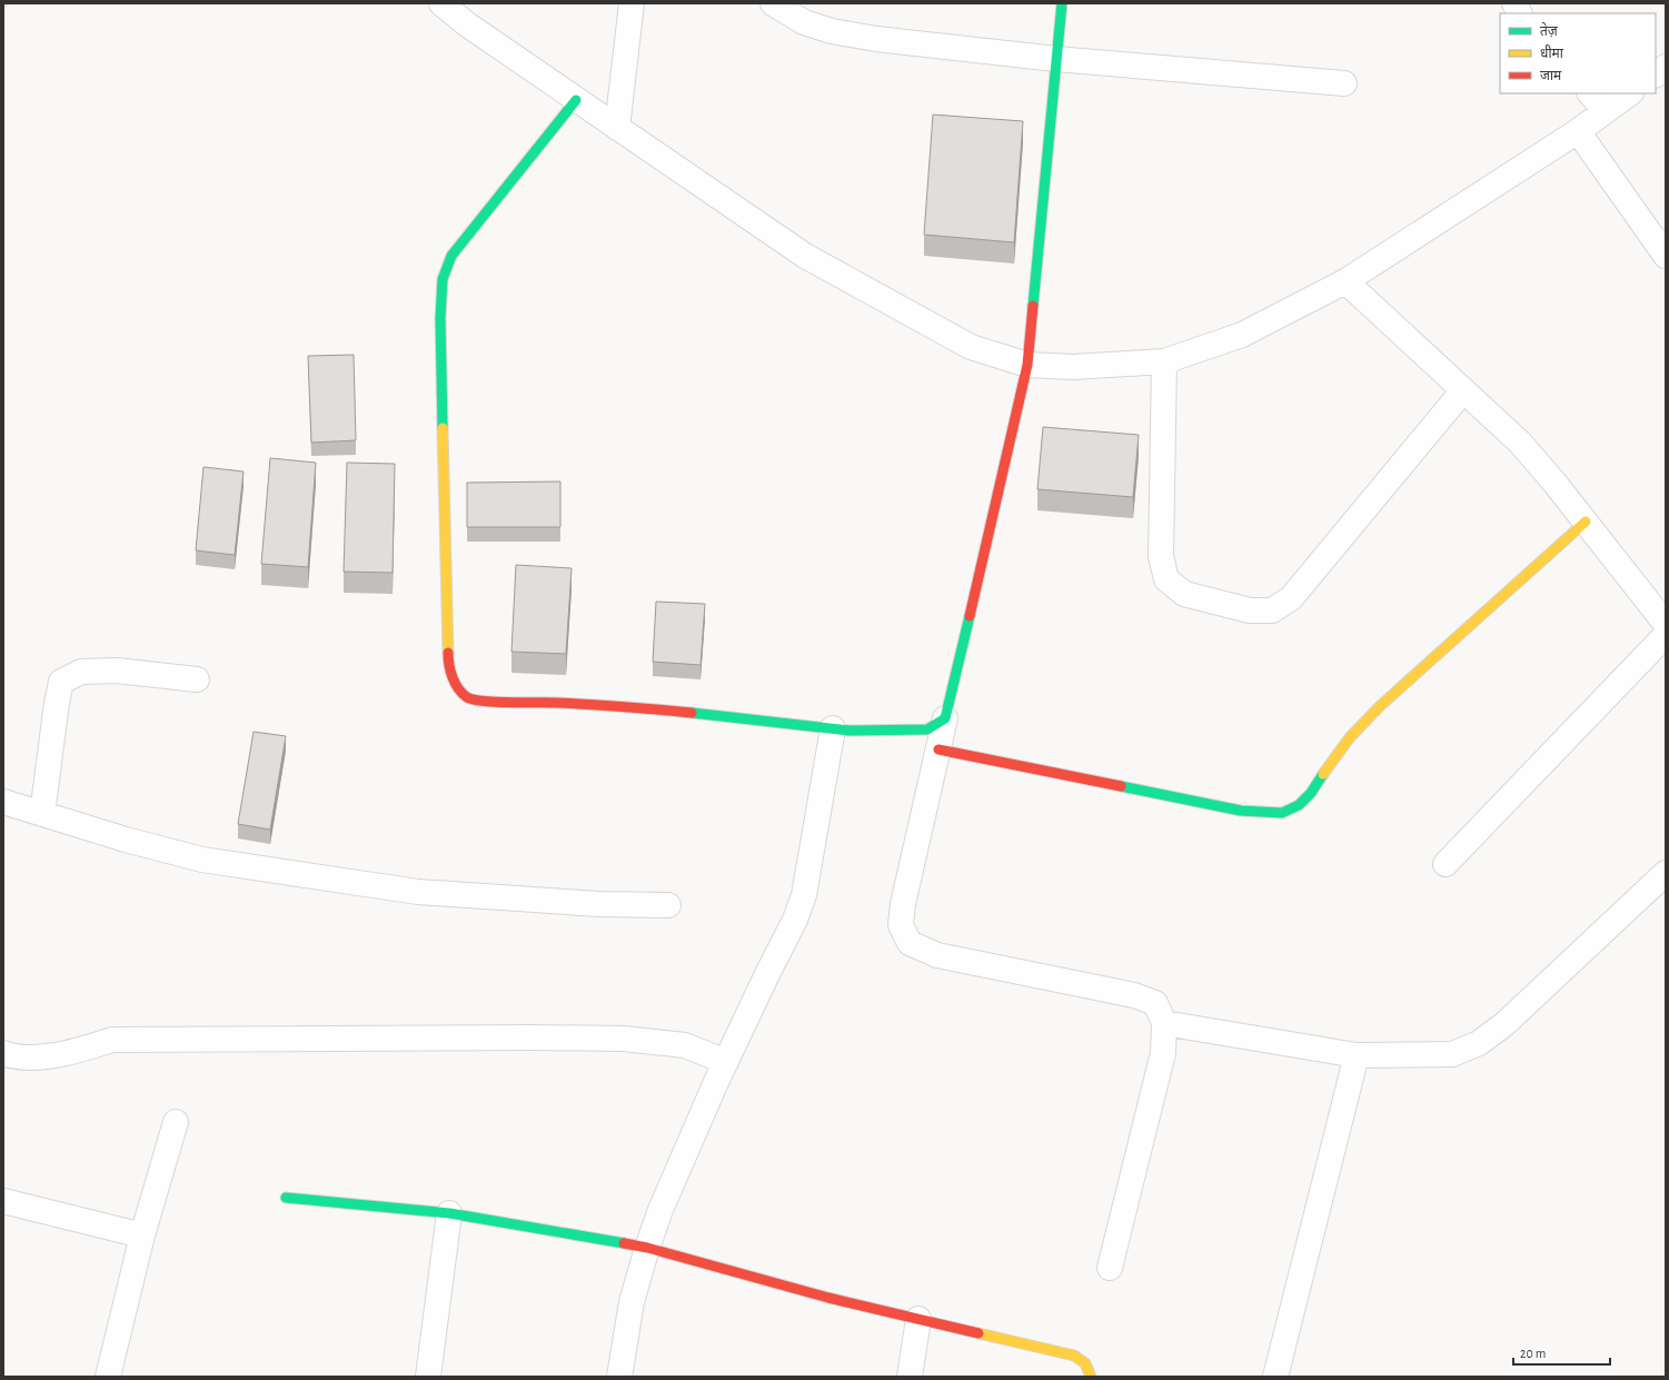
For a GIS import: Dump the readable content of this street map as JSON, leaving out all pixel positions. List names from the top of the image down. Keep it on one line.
{"legend":["तेज़","धीमा","जाम"],"scale_bar":"20 m"}
